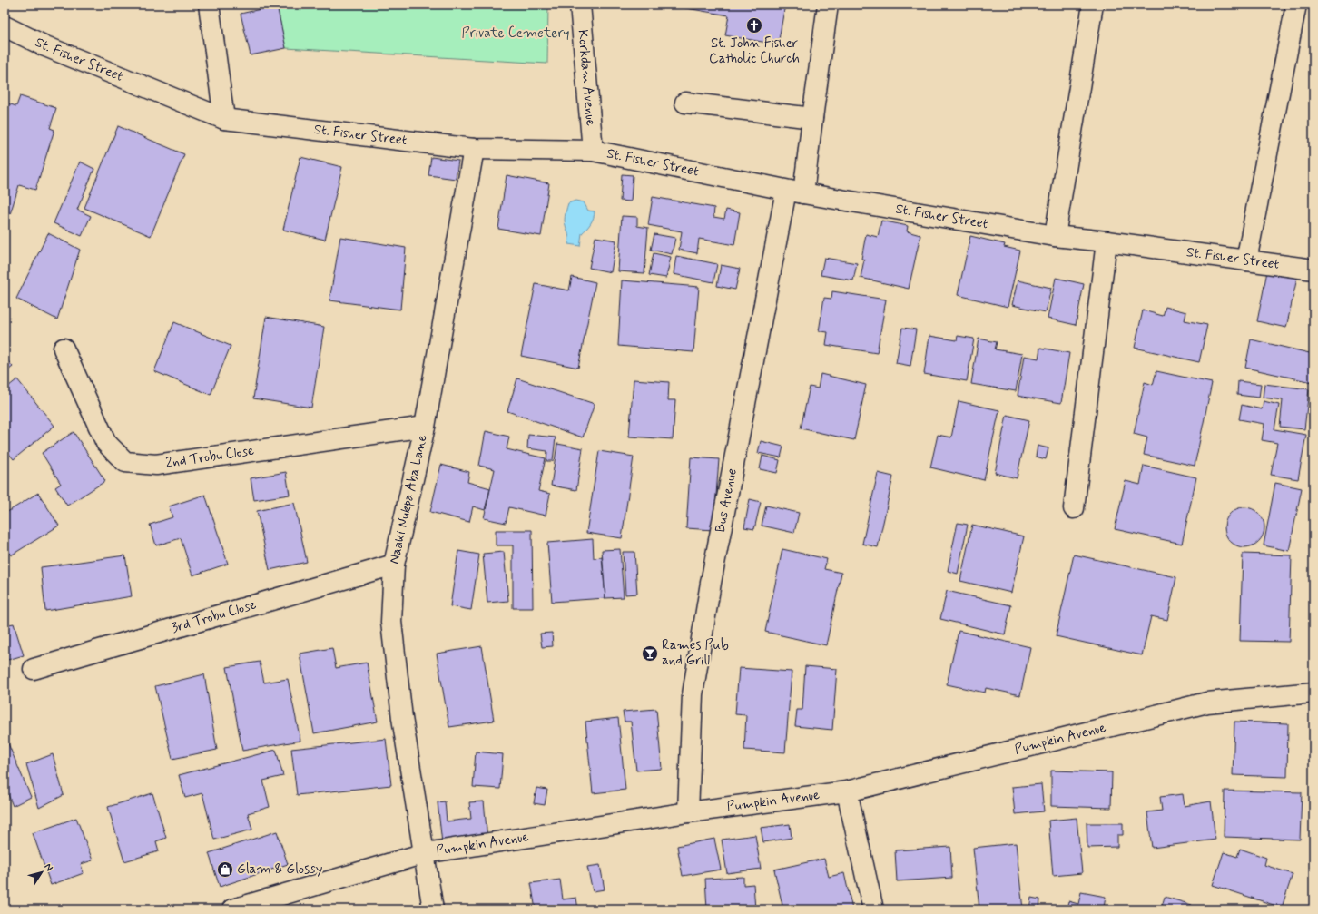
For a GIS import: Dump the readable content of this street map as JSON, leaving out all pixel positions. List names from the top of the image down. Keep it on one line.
{"streets":{"street":["St. Fisher Street","Korkdam Avenue","2nd Trobu Close","Naaki Nukpa Aba Lane","Bus Avenue","3rd Trobu Close","Pumpkin Avenue"]},"crossings":[["St. Fisher Street","Korkdam Avenue"],["St. Fisher Street","Naaki Nukpa Aba Lane"],["St. Fisher Street","Bus Avenue"],["2nd Trobu Close","Naaki Nukpa Aba Lane"],["Naaki Nukpa Aba Lane","3rd Trobu Close"],["Naaki Nukpa Aba Lane","Pumpkin Avenue"],["Bus Avenue","Pumpkin Avenue"]],"parks":["Private Cemetery"],"places":{"church":["St. John Fisher Catholic Church"],"bar":["Rames Pub and Grill"],"shop":["Glam & Glossy"]},"north":"top right"}
